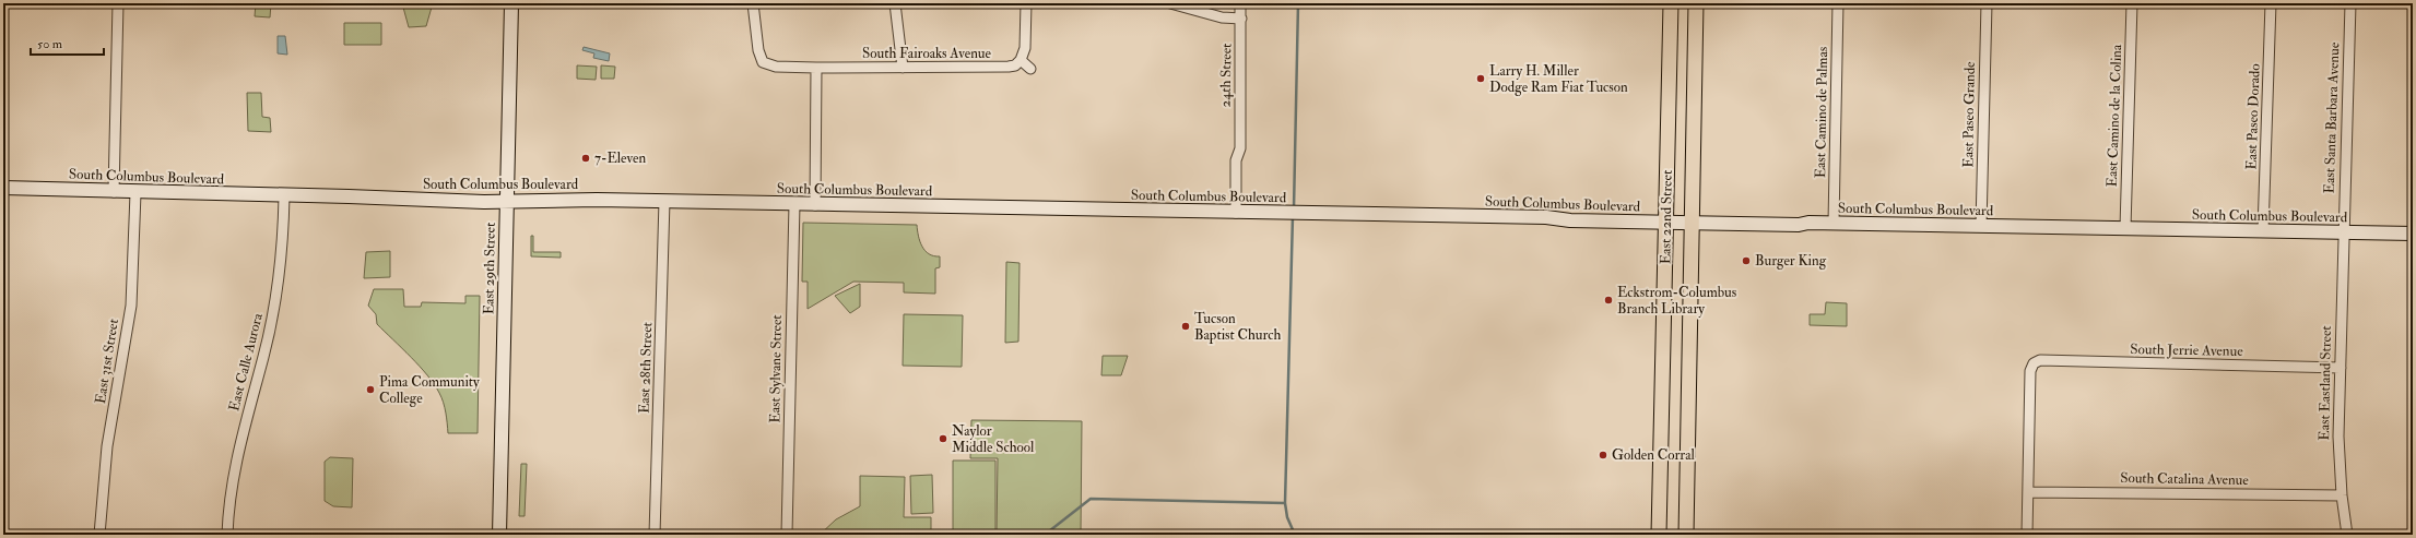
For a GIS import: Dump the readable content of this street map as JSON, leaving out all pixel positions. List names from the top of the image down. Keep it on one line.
{"streets":{"main road":["East 22nd Street"],"street":["South Fairoaks Avenue","24th Street","East Camino de Palmas","East Paseo Grande","East Camino de la Colina","East Paseo Dorado","East Santa Barbara Avenue","South Columbus Boulevard","East 29th Street","South Jerrie Avenue","East 31st Street","East Calle Aurora","East 28th Street","East Sylvane Street","East Eastland Street","South Catalina Avenue"]},"crossings":[["24th Street","South Columbus Boulevard"],["East Camino de Palmas","South Columbus Boulevard"],["East Paseo Grande","South Columbus Boulevard"],["East Camino de la Colina","South Columbus Boulevard"],["East Paseo Dorado","South Columbus Boulevard"],["East Santa Barbara Avenue","South Columbus Boulevard"],["East Santa Barbara Avenue","East Eastland Street"],["South Columbus Boulevard","East 22nd Street"],["South Columbus Boulevard","East 29th Street"],["South Columbus Boulevard","East 31st Street"],["South Columbus Boulevard","East Calle Aurora"],["South Columbus Boulevard","East 28th Street"],["South Columbus Boulevard","East Sylvane Street"],["South Columbus Boulevard","East Eastland Street"],["South Jerrie Avenue","East Eastland Street"],["South Jerrie Avenue","South Catalina Avenue"],["East Eastland Street","South Catalina Avenue"]],"places":["Larry H. Miller Dodge Ram Fiat Tucson","7-Eleven","Burger King","Eckstrom-Columbus Branch Library","Tucson Baptist Church","Pima Community College","Naylor Middle School","Golden Corral"],"scale_bar":"50 m"}
